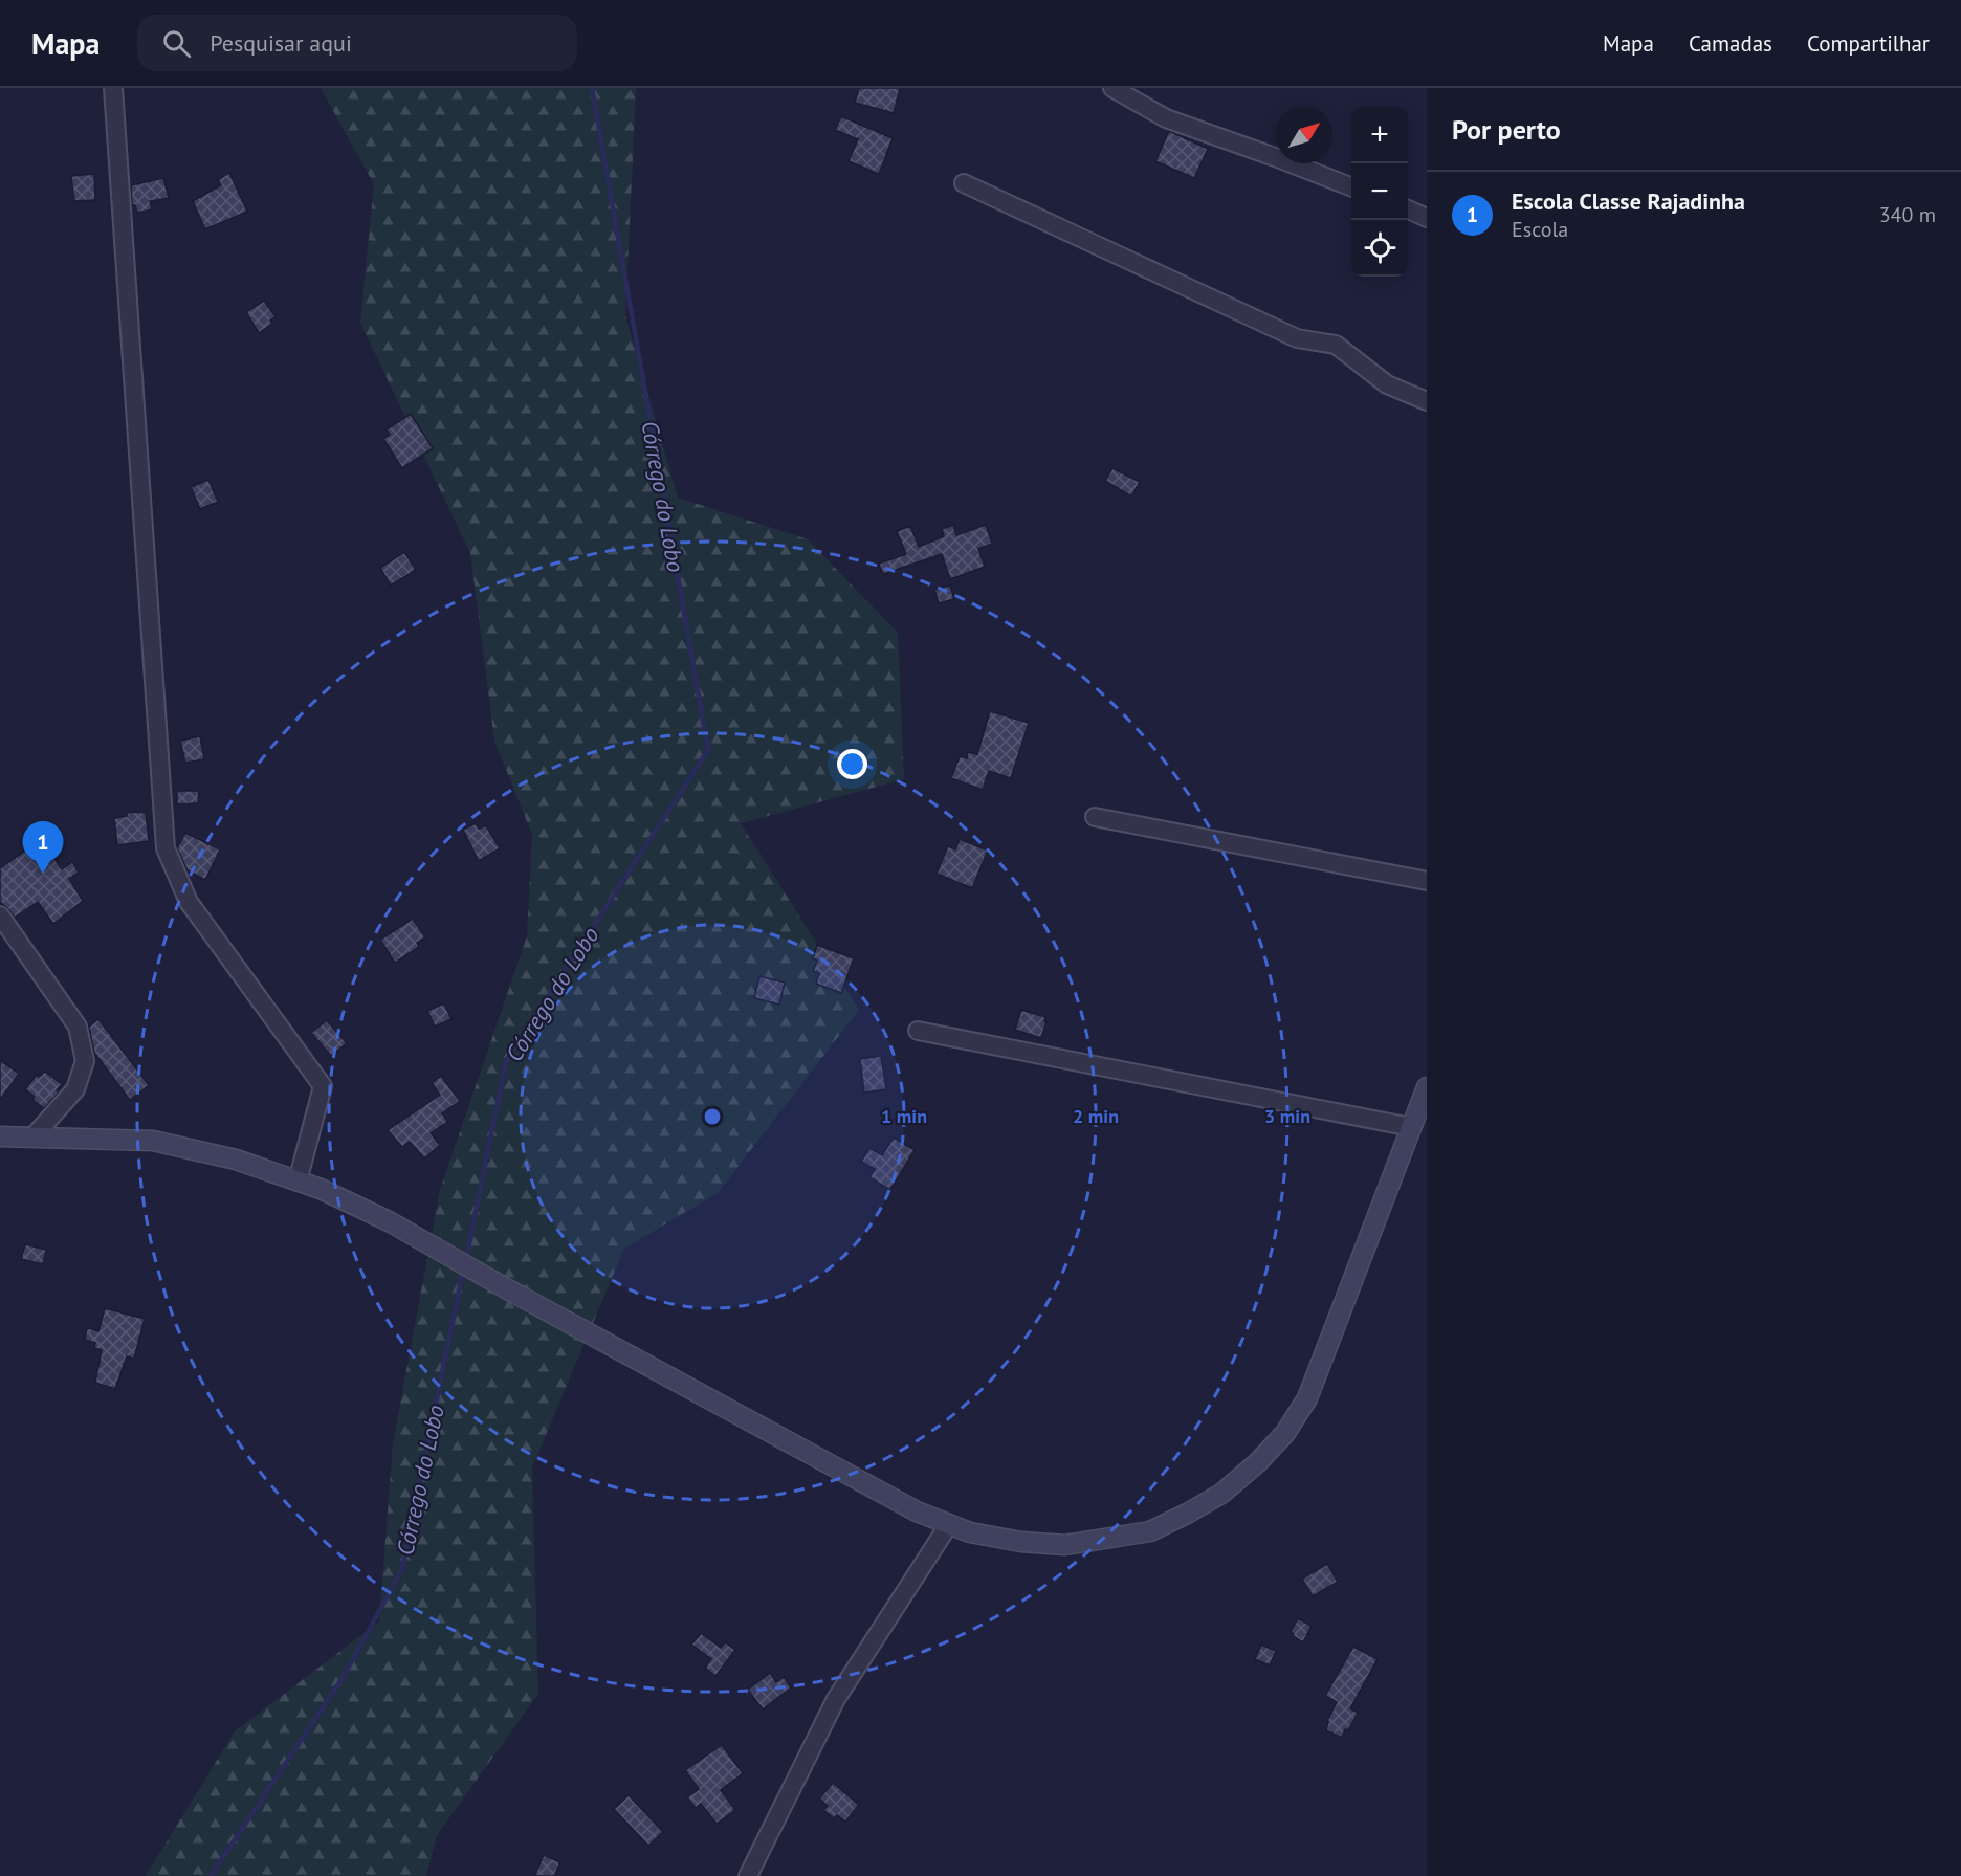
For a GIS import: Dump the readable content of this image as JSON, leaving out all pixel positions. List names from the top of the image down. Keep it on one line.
{"water":["Córrego do Lobo"],"north":"top right","page":{"header":"Mapa","search":"Pesquisar aqui","nav":["Mapa","Camadas","Compartilhar"],"heading":"Por perto","map_buttons":["+","−"],"list":[{"mark":"1","name":"Escola Classe Rajadinha","note":"Escola","value":"340 m"}],"pins":"1"},"rings":["1 min","2 min","3 min"]}
